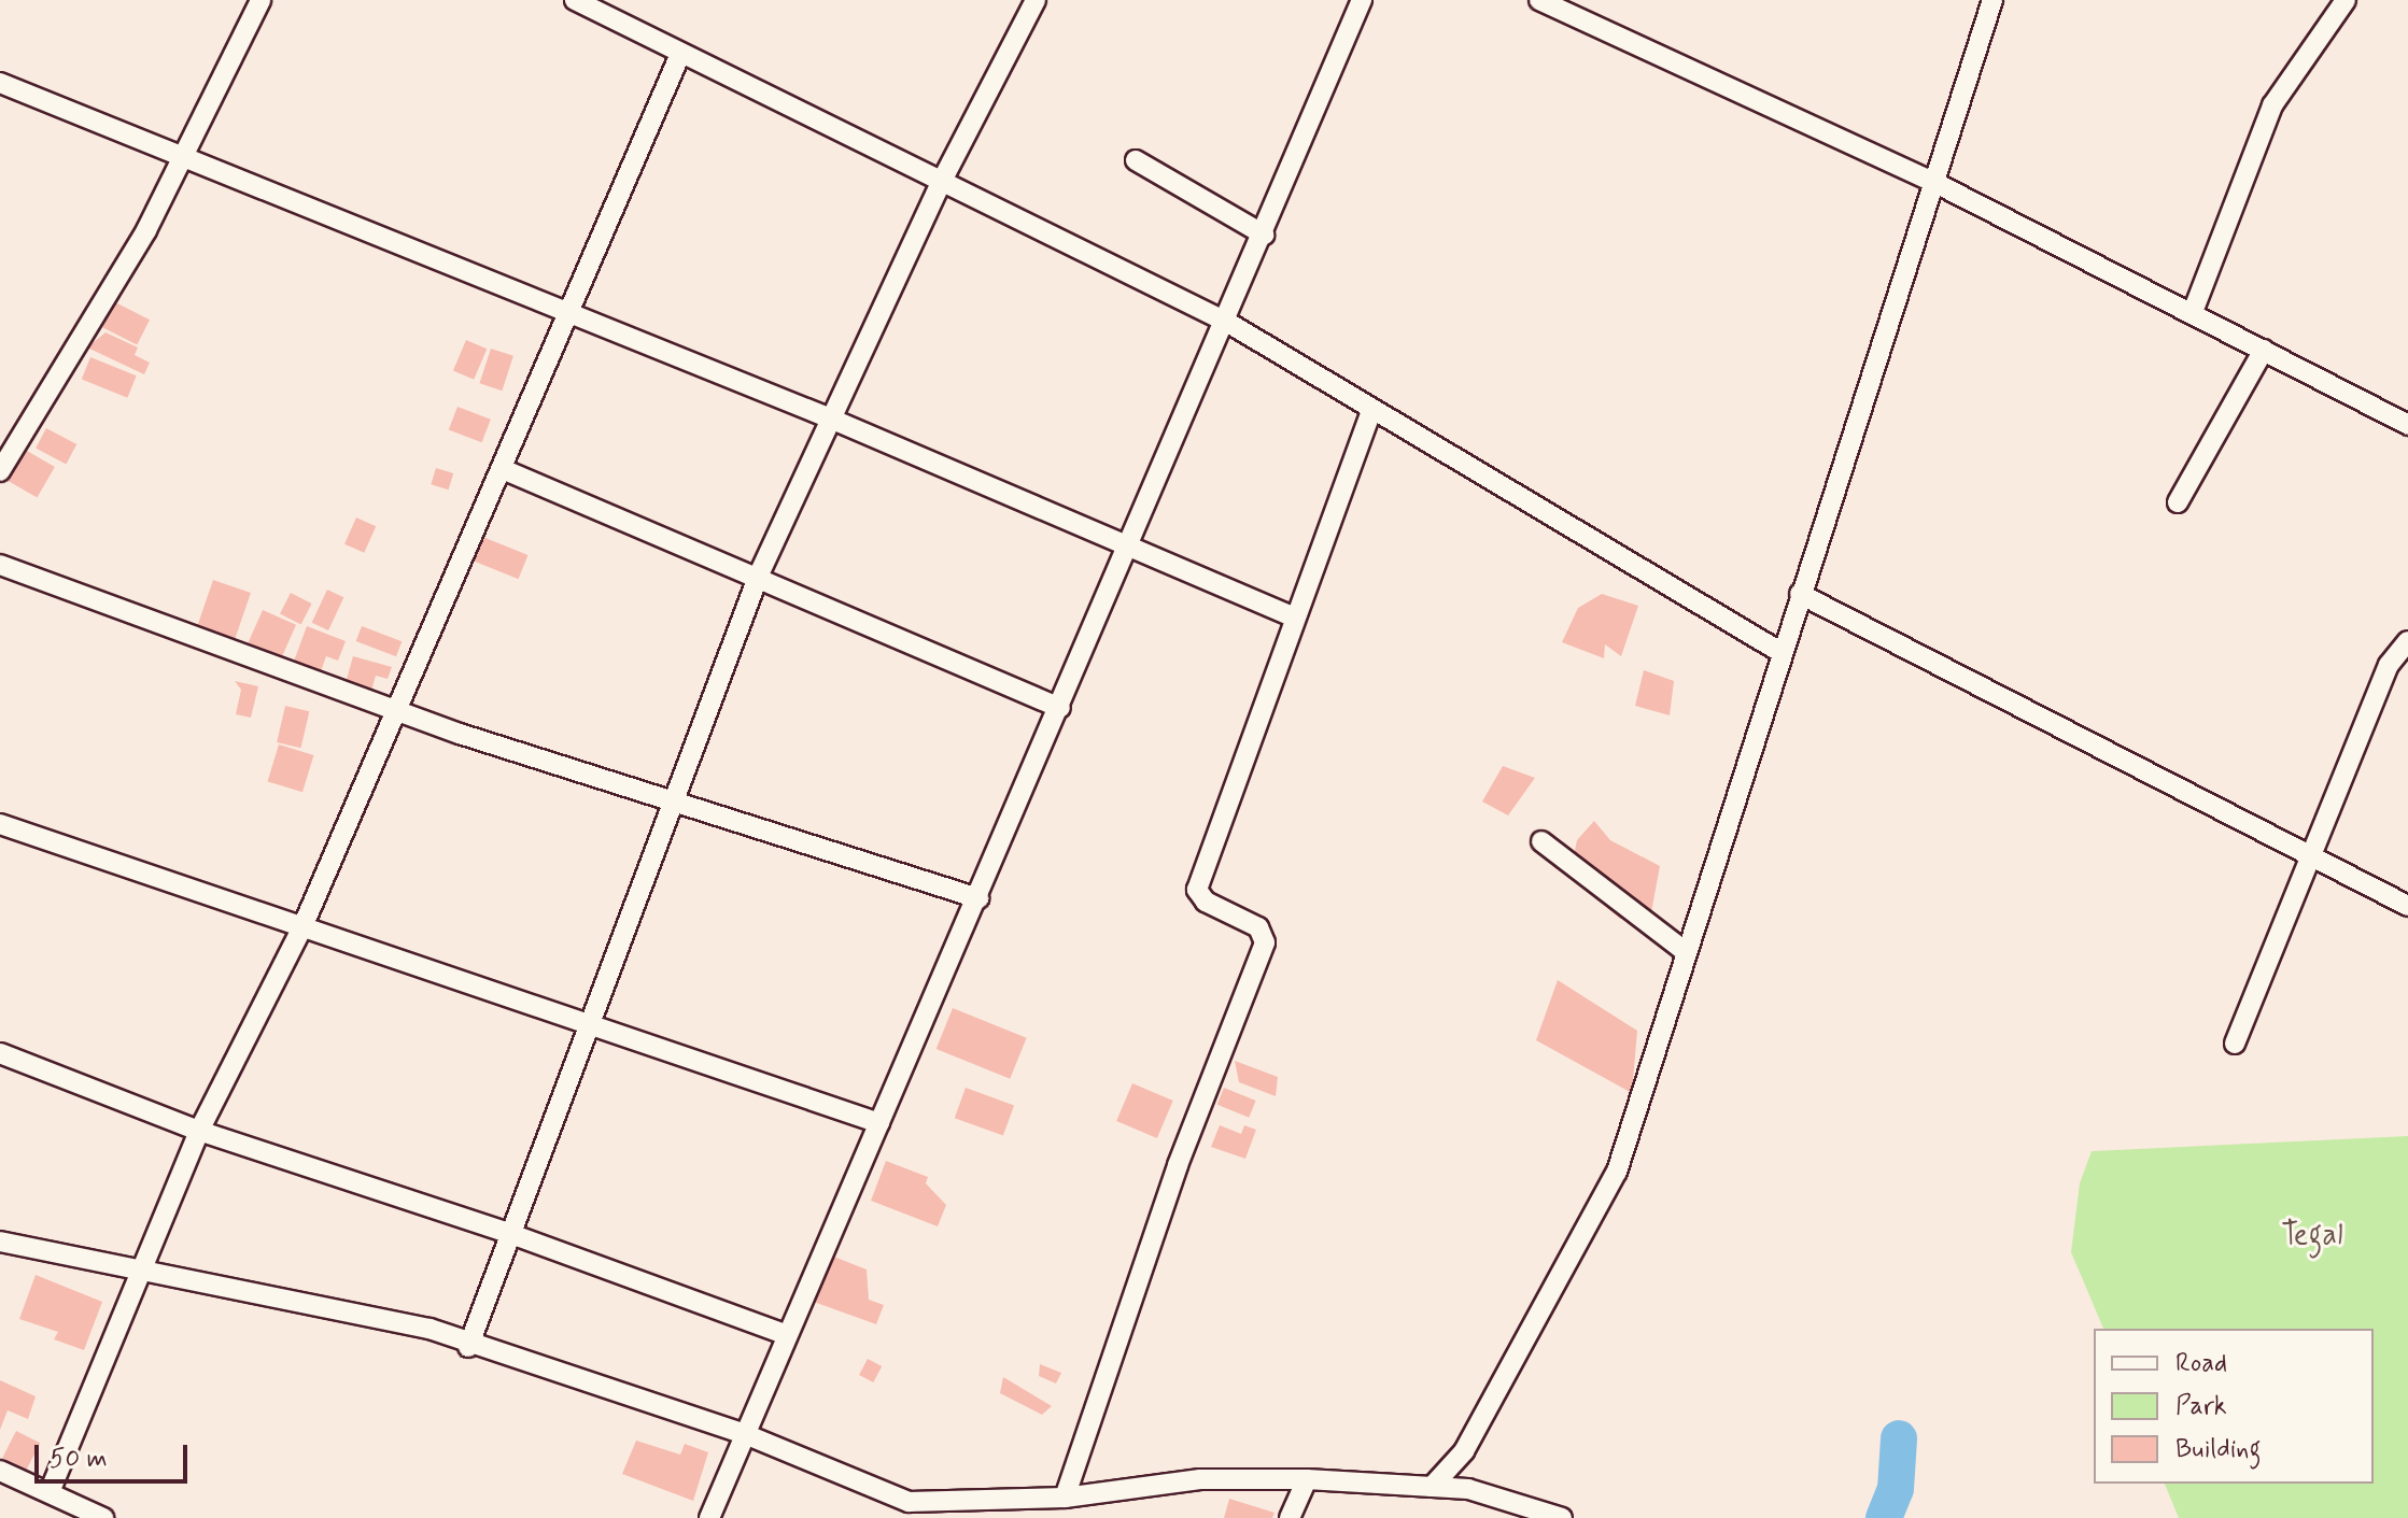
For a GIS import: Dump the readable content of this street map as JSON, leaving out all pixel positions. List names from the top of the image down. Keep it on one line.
{"parks":["Tegal"],"legend":["Road","Park","Building"],"scale_bar":"50 m"}
